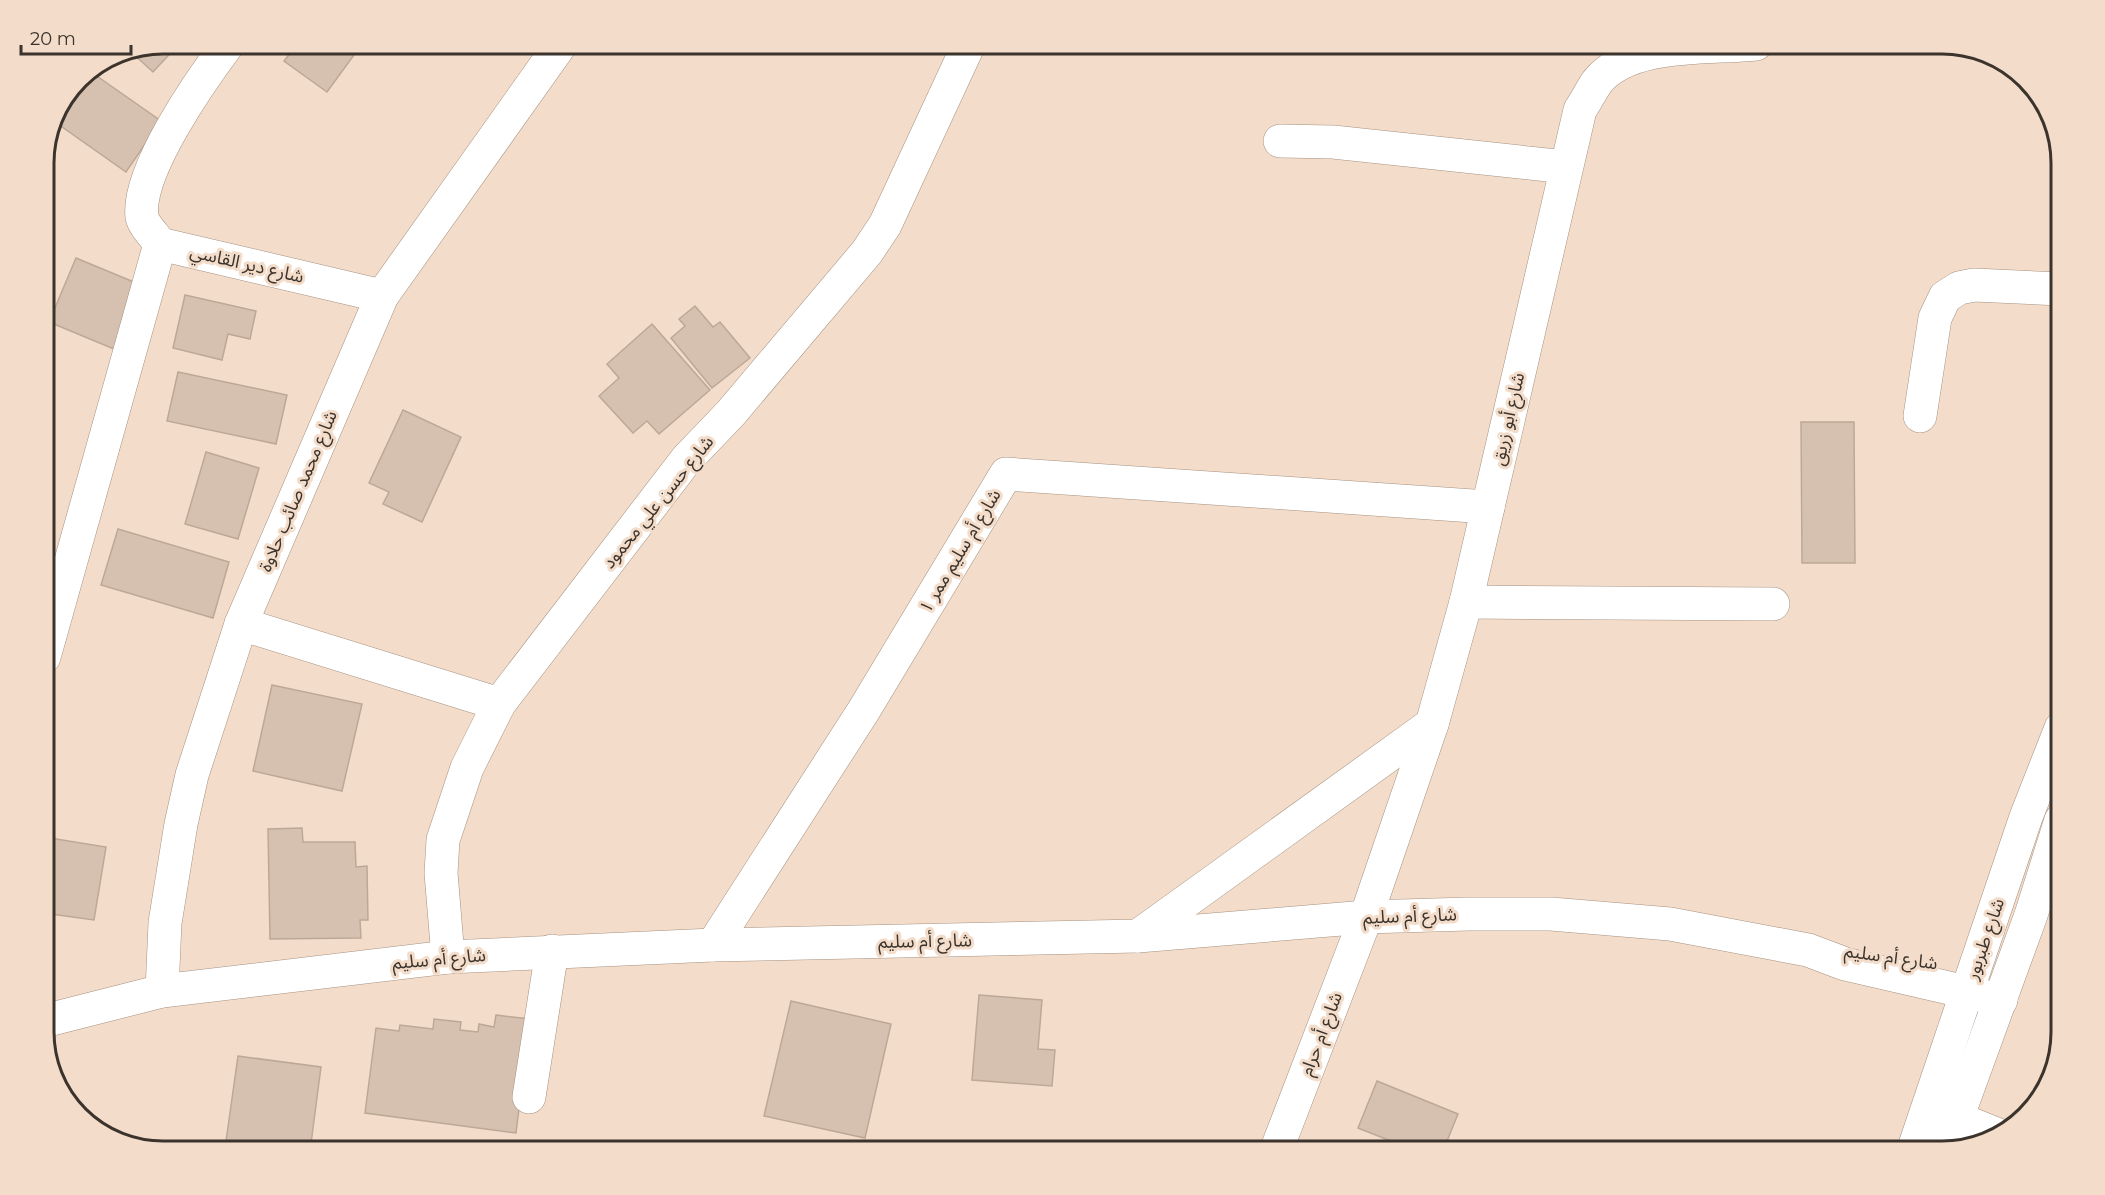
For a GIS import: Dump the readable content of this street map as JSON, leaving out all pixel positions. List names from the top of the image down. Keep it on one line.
{"streets":{"street":["شارع دير القاسي","شارع أبو زريق","شارع محمد صائب حلاوة","شارع حسن علي محمود","شارع أم سليم ممر ١","شارع أم سليم","شارع طبربور","شارع أم حرام"]},"crossings":[["شارع دير القاسي","شارع محمد صائب حلاوة"],["شارع أبو زريق","شارع أم سليم ممر ١"],["شارع أبو زريق","شارع أم سليم"],["شارع أبو زريق","شارع أم حرام"],["شارع محمد صائب حلاوة","شارع أم سليم"],["شارع حسن علي محمود","شارع أم سليم"],["شارع أم سليم ممر ١","شارع أم سليم"],["شارع أم سليم","شارع طبربور"],["شارع أم سليم","شارع أم حرام"]],"scale_bar":"20 m"}
